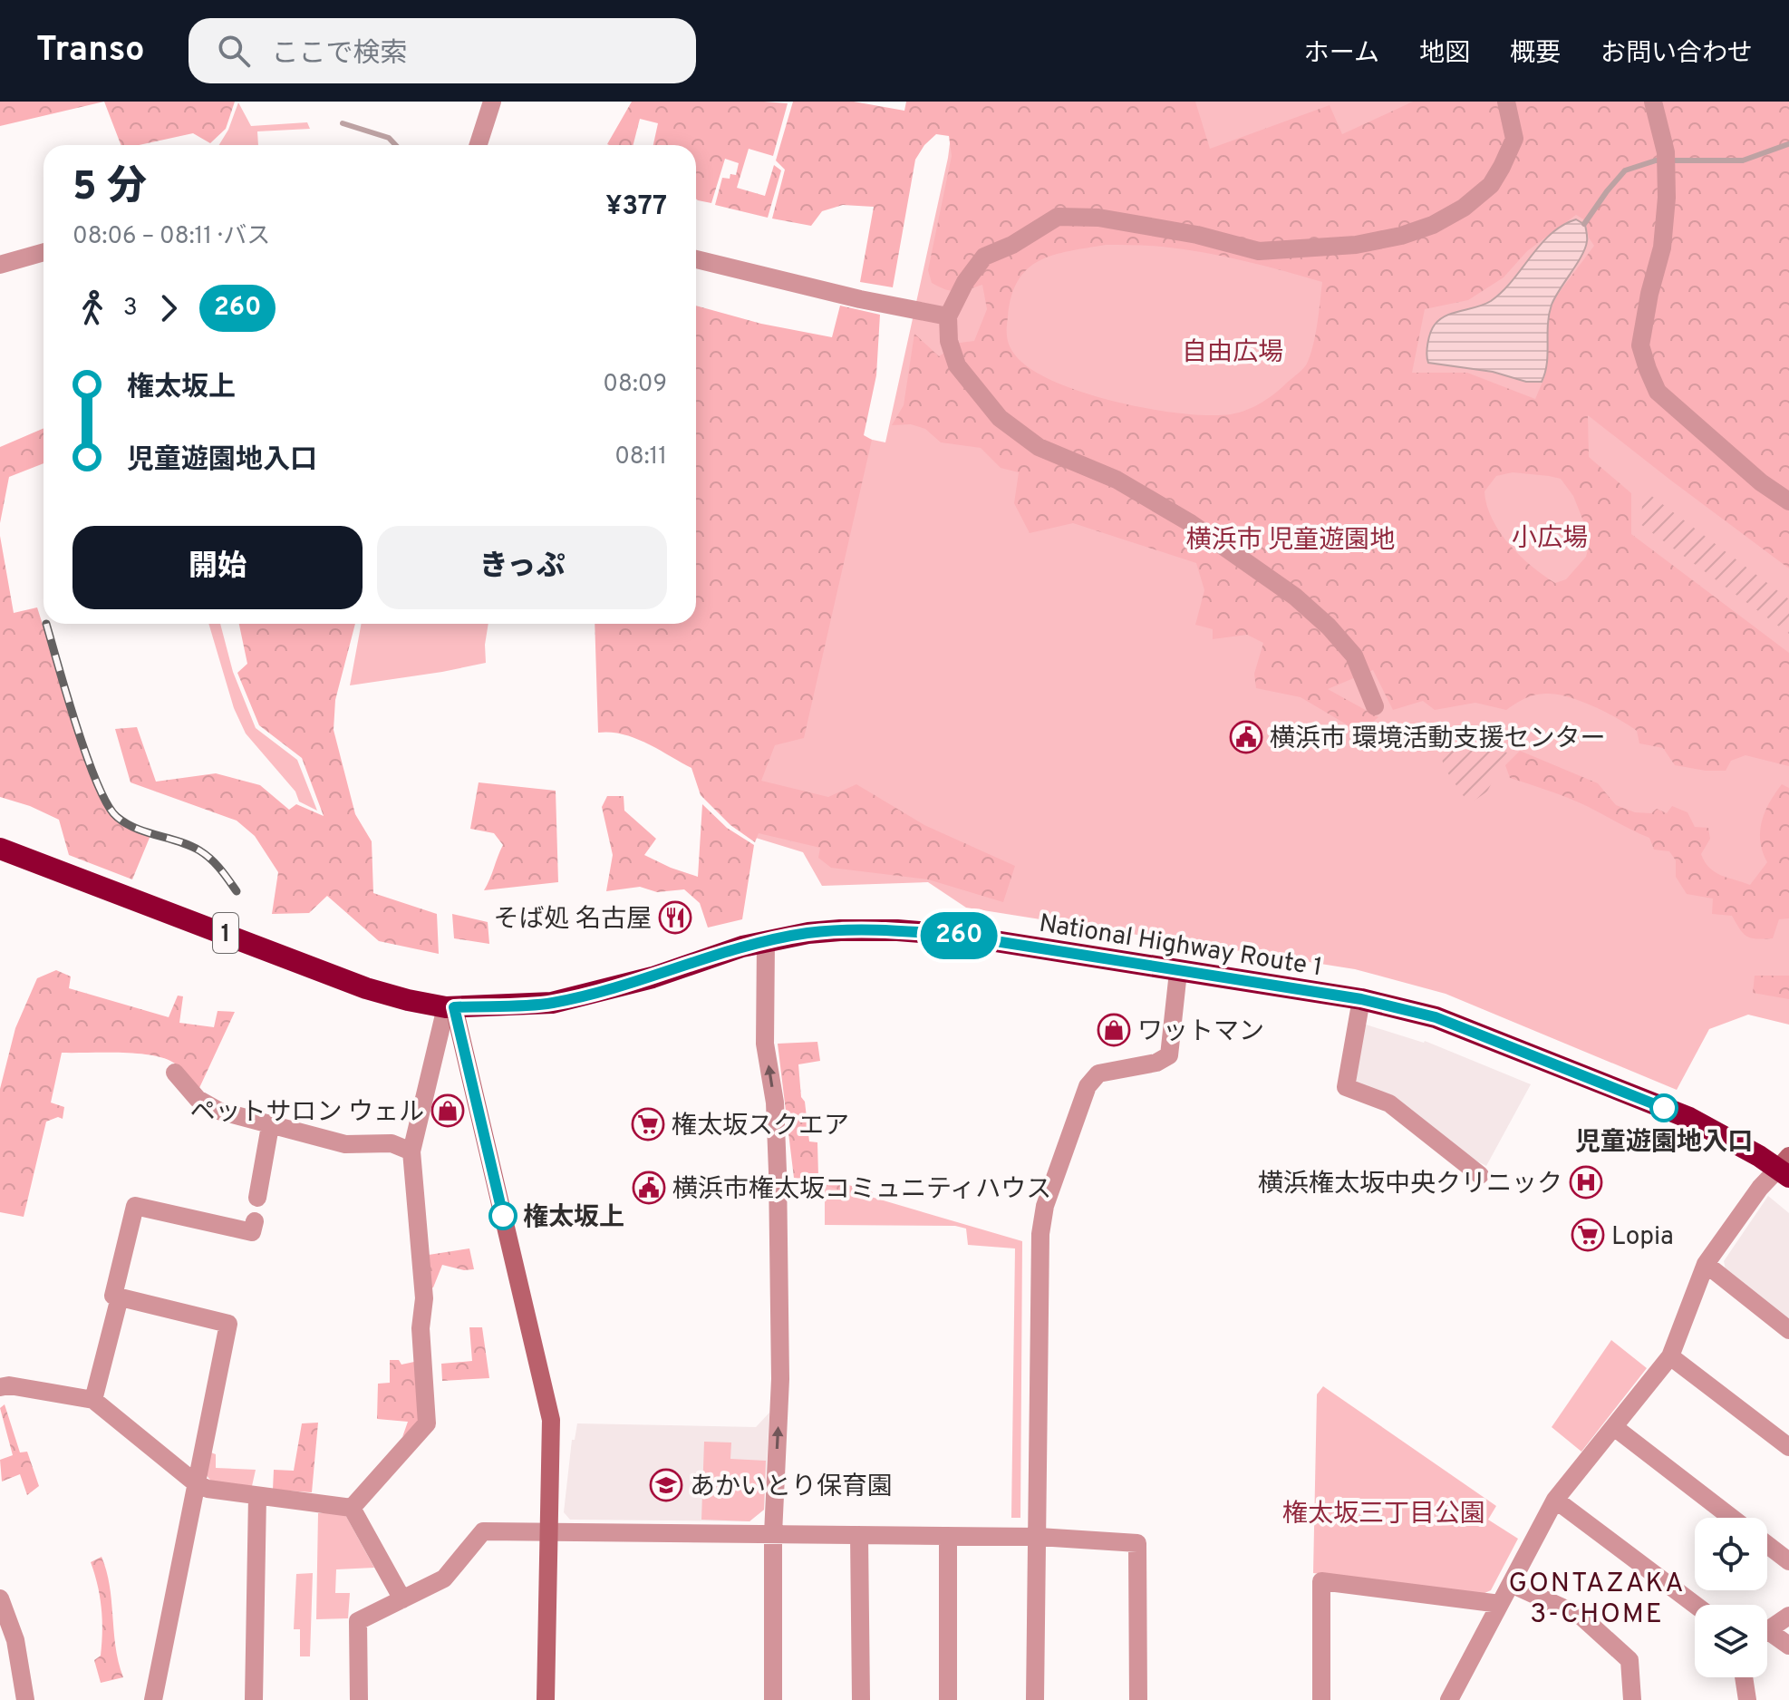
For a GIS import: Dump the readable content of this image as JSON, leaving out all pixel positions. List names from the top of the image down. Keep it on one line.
{"streets":{"highway":["1","National Highway Route 1"]},"districts":["GONTAZAKA 3-CHOME"],"parks":["自由広場","小広場","横浜市 児童遊園地","権太坂三丁目公園"],"places":{"public building":["横浜市 環境活動支援センター","横浜市権太坂コミュニティハウス"],"restaurant":["そば処 名古屋"],"shop":["ワットマン","ペットサロン ウェル"],"other":["児童遊園地入口","権太坂上"],"supermarket":["権太坂スクエア","Lopia"],"hospital":["横浜権太坂中央クリニック"],"school or university":["あかいとり保育園"]},"lines":["bus line 260"],"page":{"header":"Transo","search":"ここで検索","nav":["ホーム","地図","概要","お問い合わせ"],"on_map":"260","heading":["5 分","08:06 – 08:11 · バス","¥377"],"legs":["3","260"],"list":[{"name":"権太坂上","value":"08:09"},{"name":"児童遊園地入口","value":"08:11"}],"buttons":["開始","きっぷ"]}}
